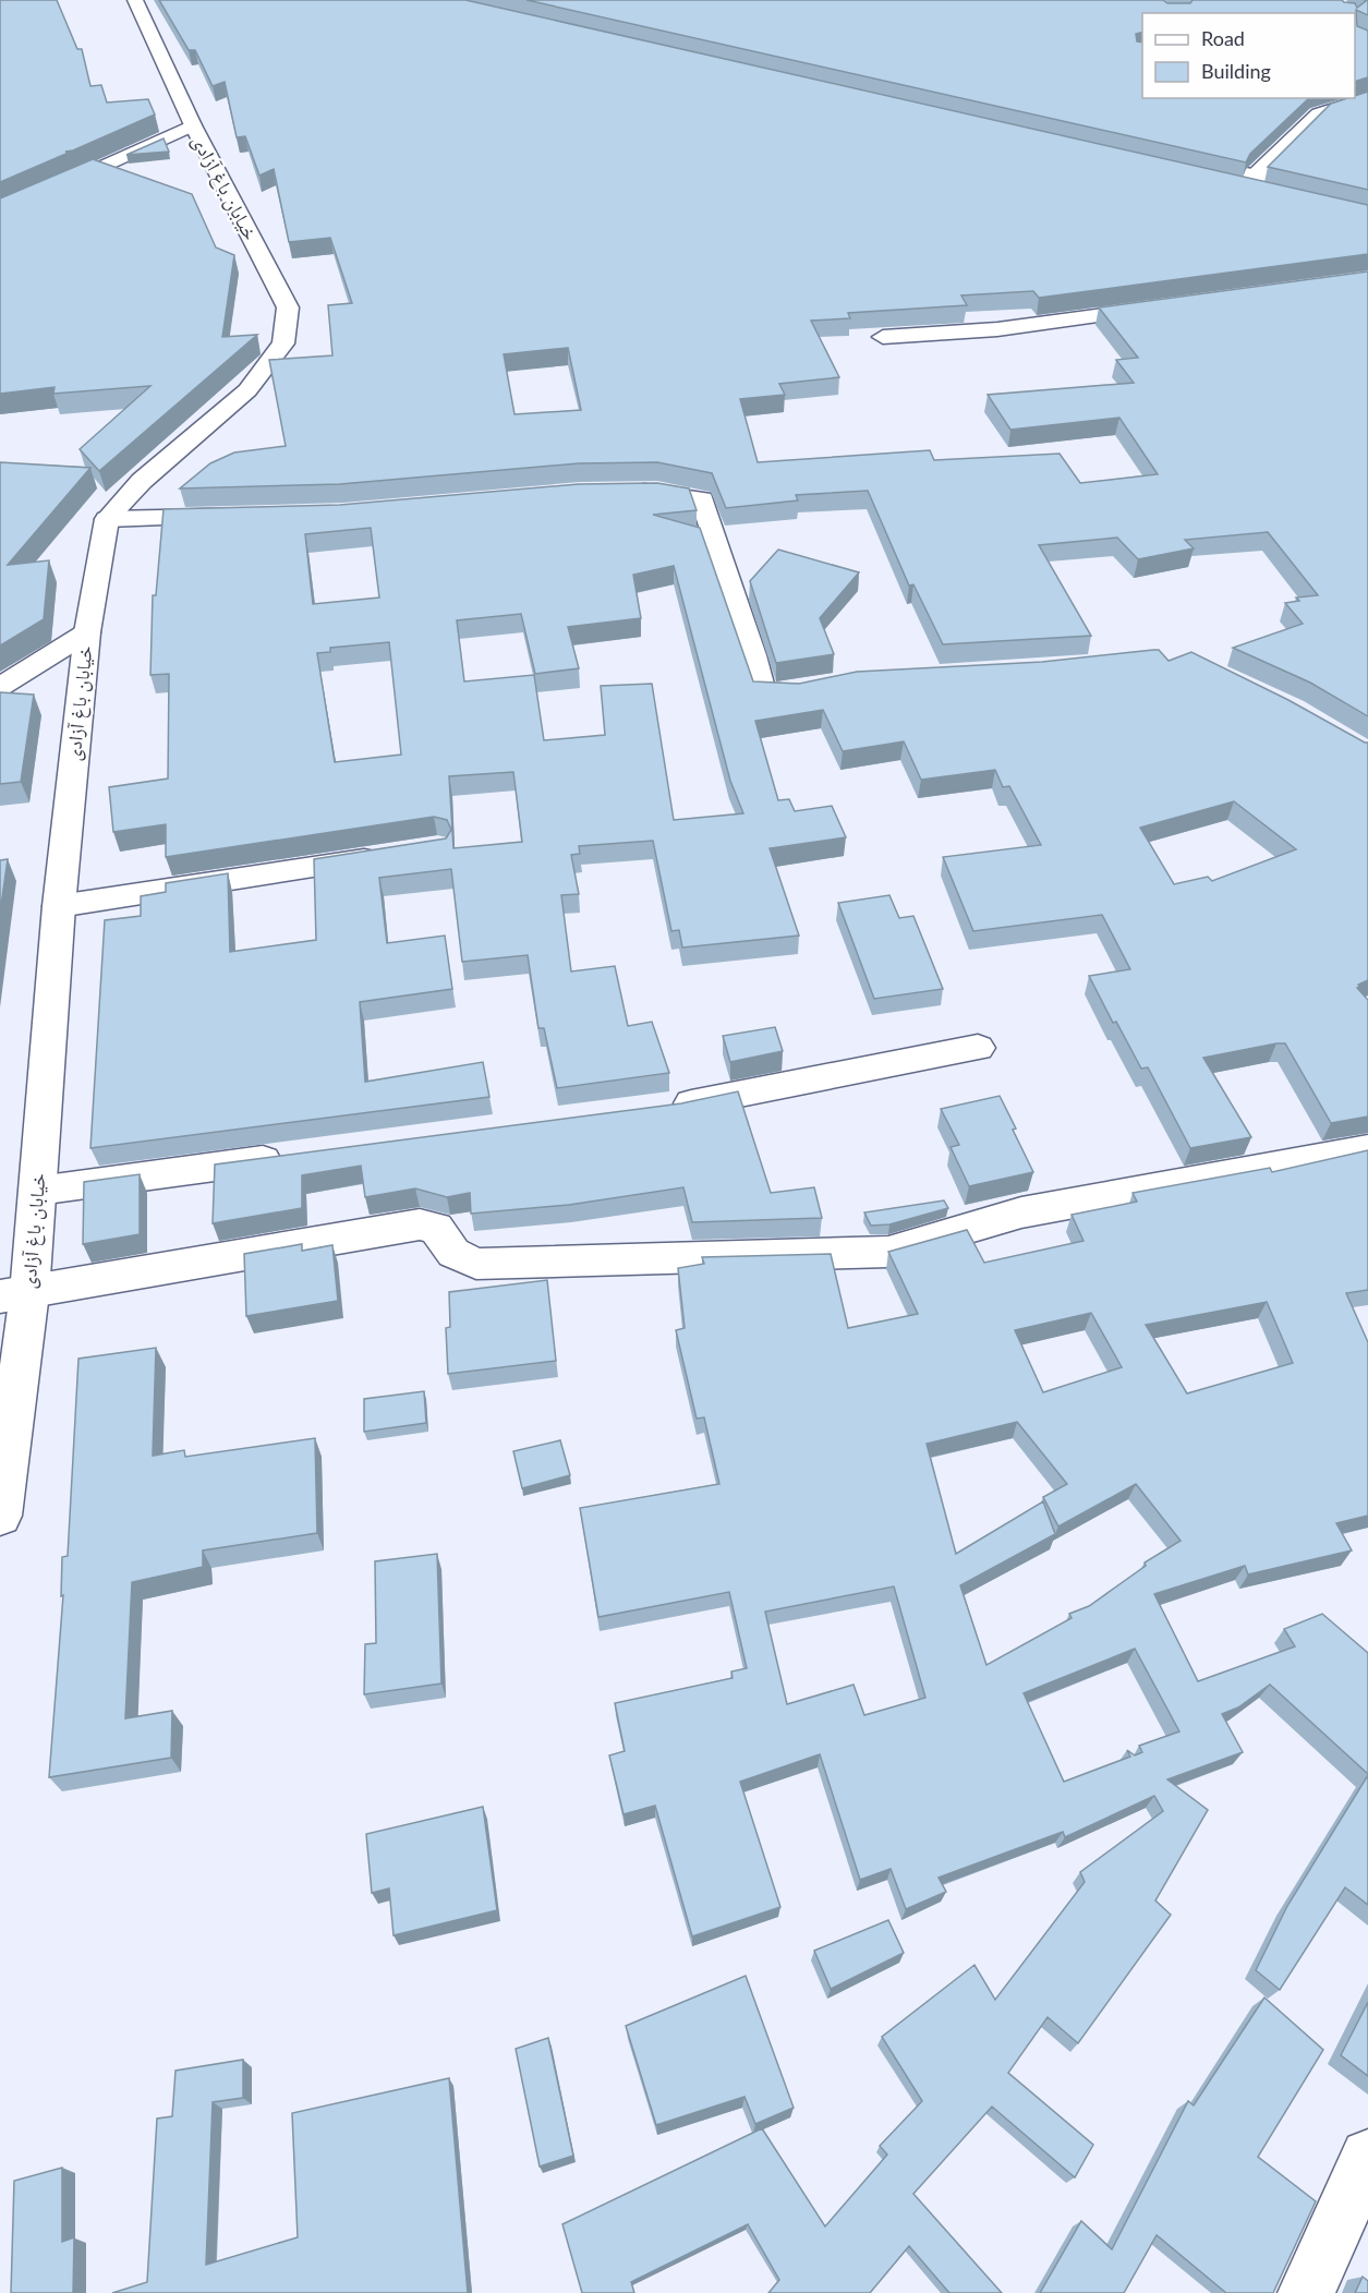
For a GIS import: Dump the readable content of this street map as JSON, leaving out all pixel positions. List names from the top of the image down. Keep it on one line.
{"streets":{"street":["خیابان باغ آزادی"]},"legend":["Road","Building"]}
